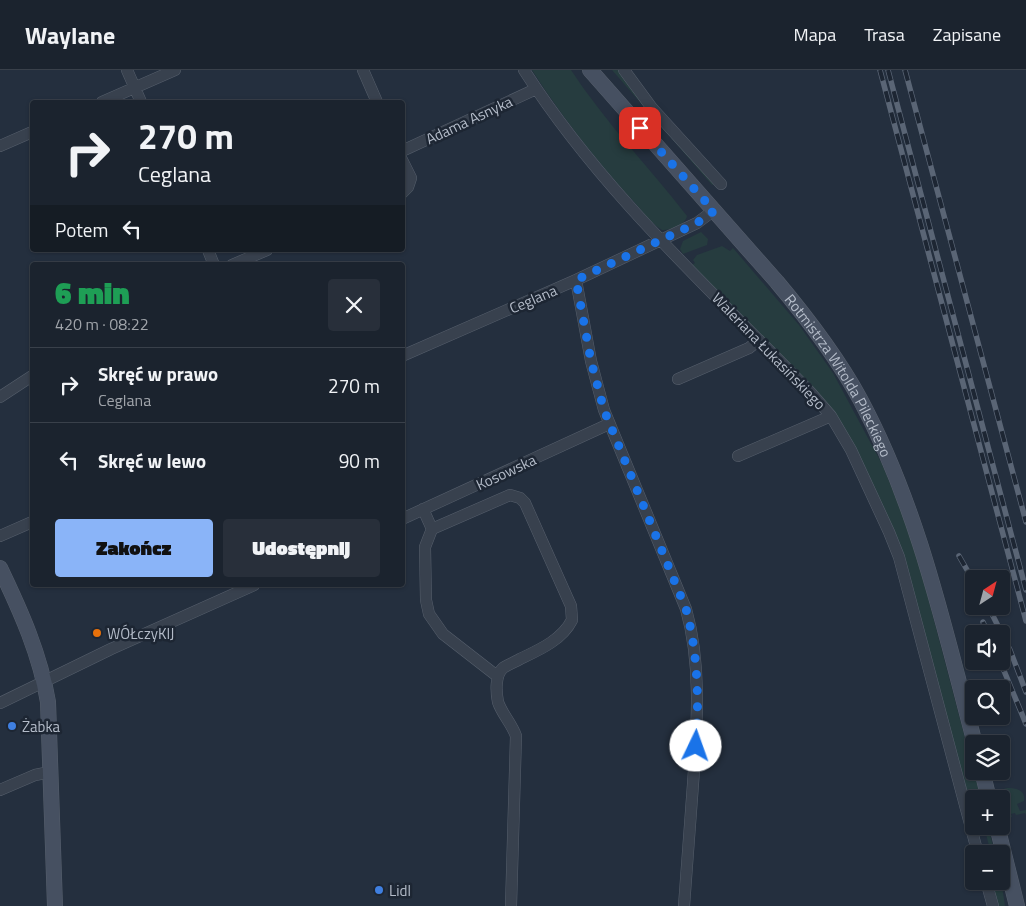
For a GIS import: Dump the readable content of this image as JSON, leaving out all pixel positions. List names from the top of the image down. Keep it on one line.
{"streets":{"main road":["Rotmistrza Witolda Pileckiego"],"street":["Adama Asnyka","Ceglana","Waleriana Łukasińskiego","Kosowska"]},"crossings":[["Adama Asnyka","Waleriana Łukasińskiego"],["Ceglana","Waleriana Łukasińskiego"],["Ceglana","Rotmistrza Witolda Pileckiego"]],"places":["WÓŁczyKIJ","Żabka","Lidl"],"north":"top right","page":{"header":"Waylane","nav":["Mapa","Trasa","Zapisane"],"turn":["270 m","Ceglana"],"then":"Potem","heading":["6 min","420 m · 08:22"],"list":[{"name":"Skręć w prawo","note":"Ceglana","value":"270 m"},{"name":"Skręć w lewo","value":"90 m"}],"buttons":["Zakończ","Udostępnij"],"map_buttons":["+","−"]}}
